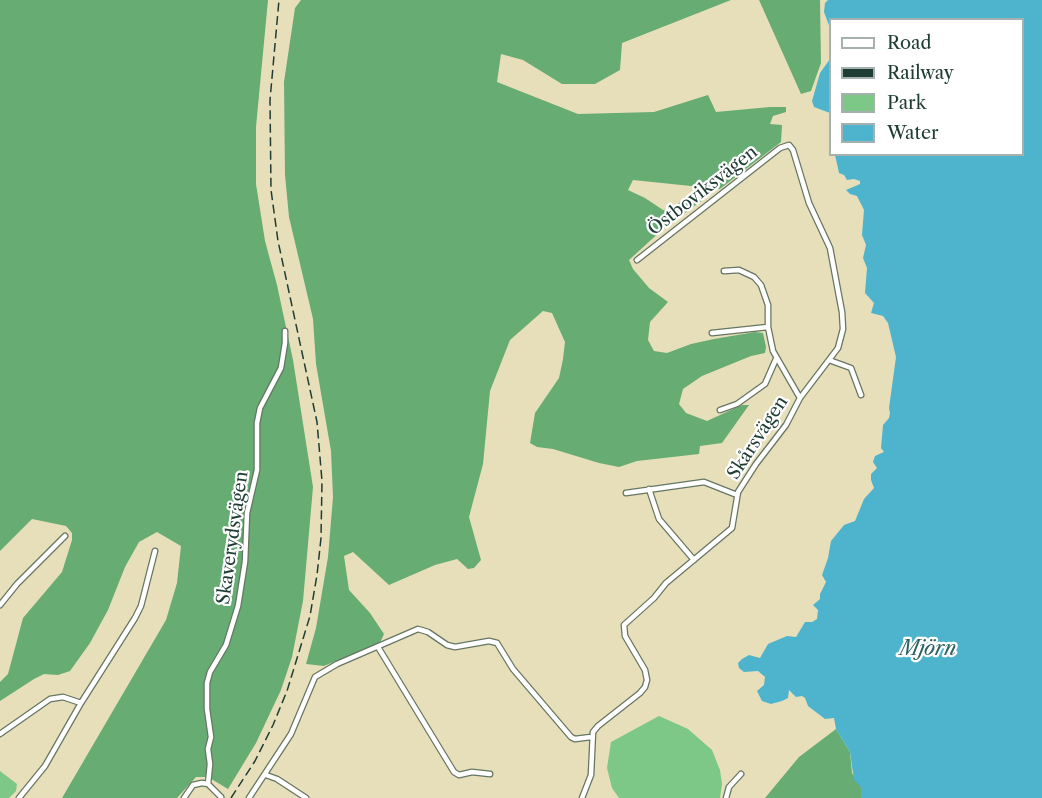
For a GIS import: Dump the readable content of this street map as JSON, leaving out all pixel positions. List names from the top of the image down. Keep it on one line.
{"streets":{"street":["Östboviksvägen","Skårsvägen","Skaverydsvägen"]},"crossings":[["Östboviksvägen","Skårsvägen"]],"water":["Mjörn"],"legend":["Road","Railway","Park","Water"]}
